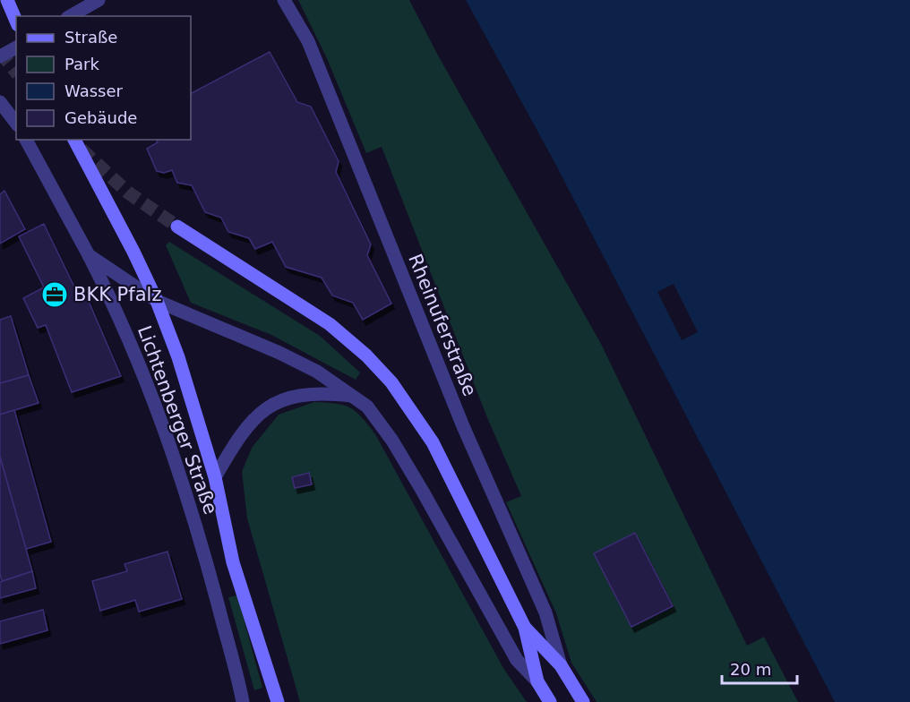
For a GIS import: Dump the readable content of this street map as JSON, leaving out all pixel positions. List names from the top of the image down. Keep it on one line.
{"streets":{"main road":["Rheinuferstraße","Lichtenberger Straße"]},"places":{"office":["BKK Pfalz"]},"legend":["Straße","Park","Wasser","Gebäude"],"scale_bar":"20 m"}
